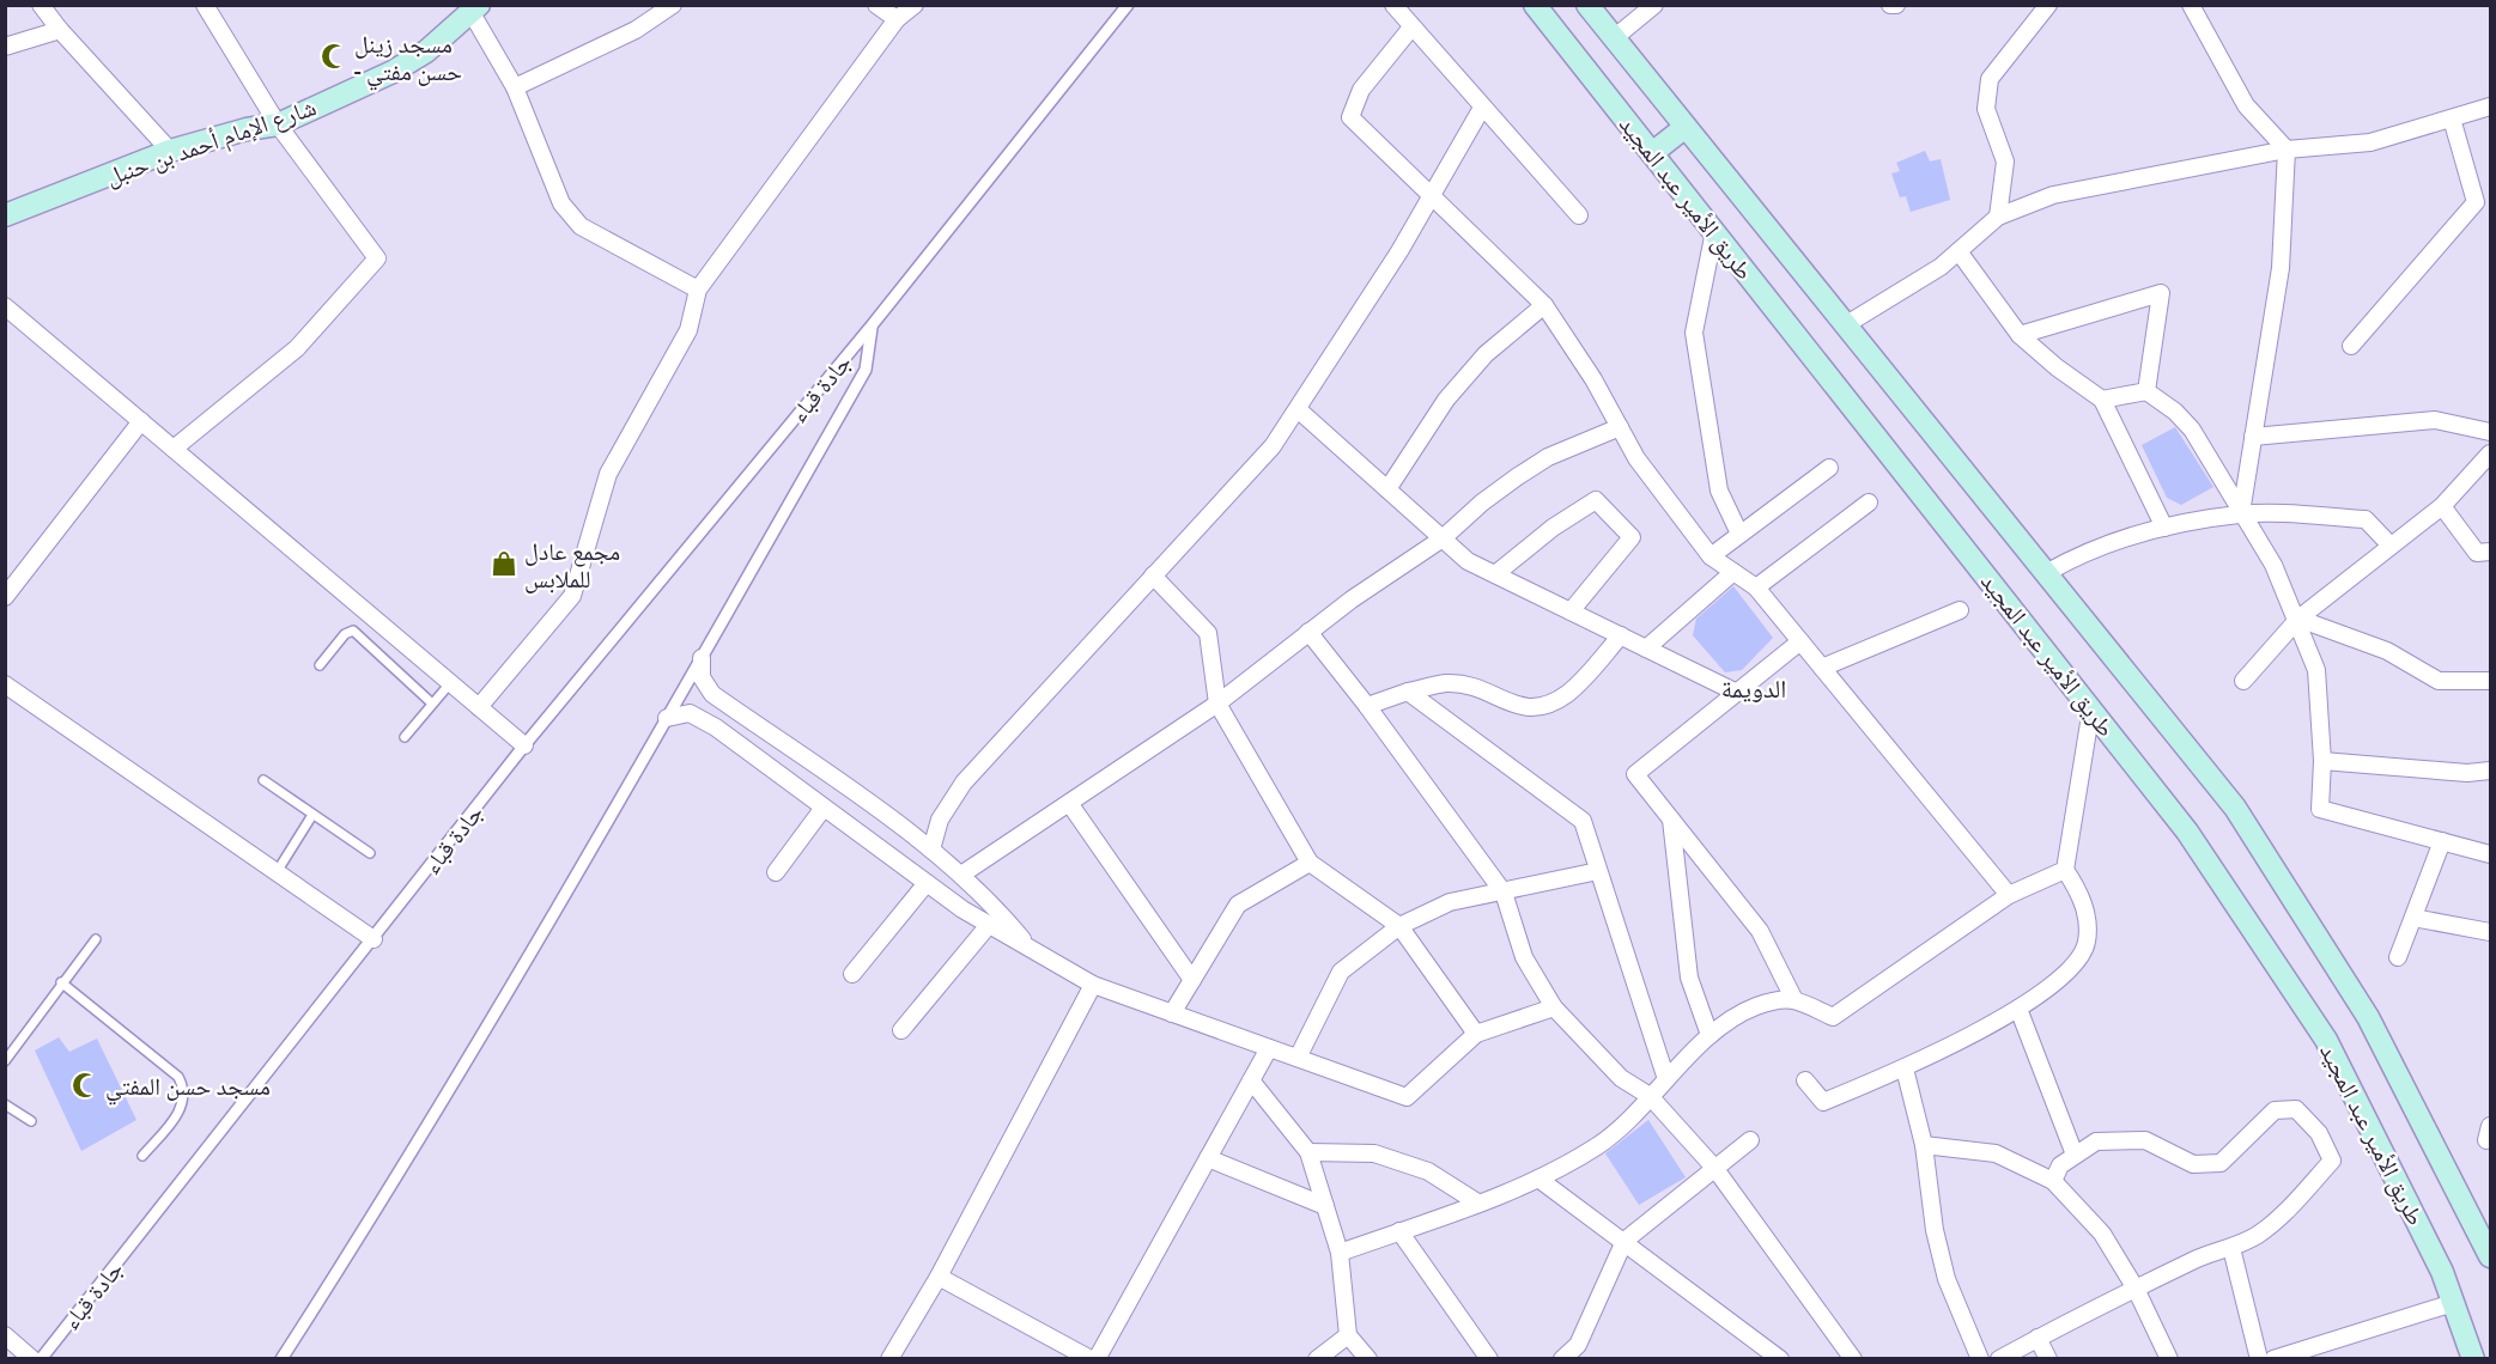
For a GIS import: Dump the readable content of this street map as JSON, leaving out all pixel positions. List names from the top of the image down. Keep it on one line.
{"streets":{"main road":["شارع الإمام أحمد بن حنبل","طريق الأمير عبد المجيد"],"street":["جادة قباء"]},"districts":["الدويمة"],"places":{"mosque":["مسجد زينل - حسن مفتي","مسجد حسن المفتي"],"shop":["مجمع عادل للملابس"]}}
